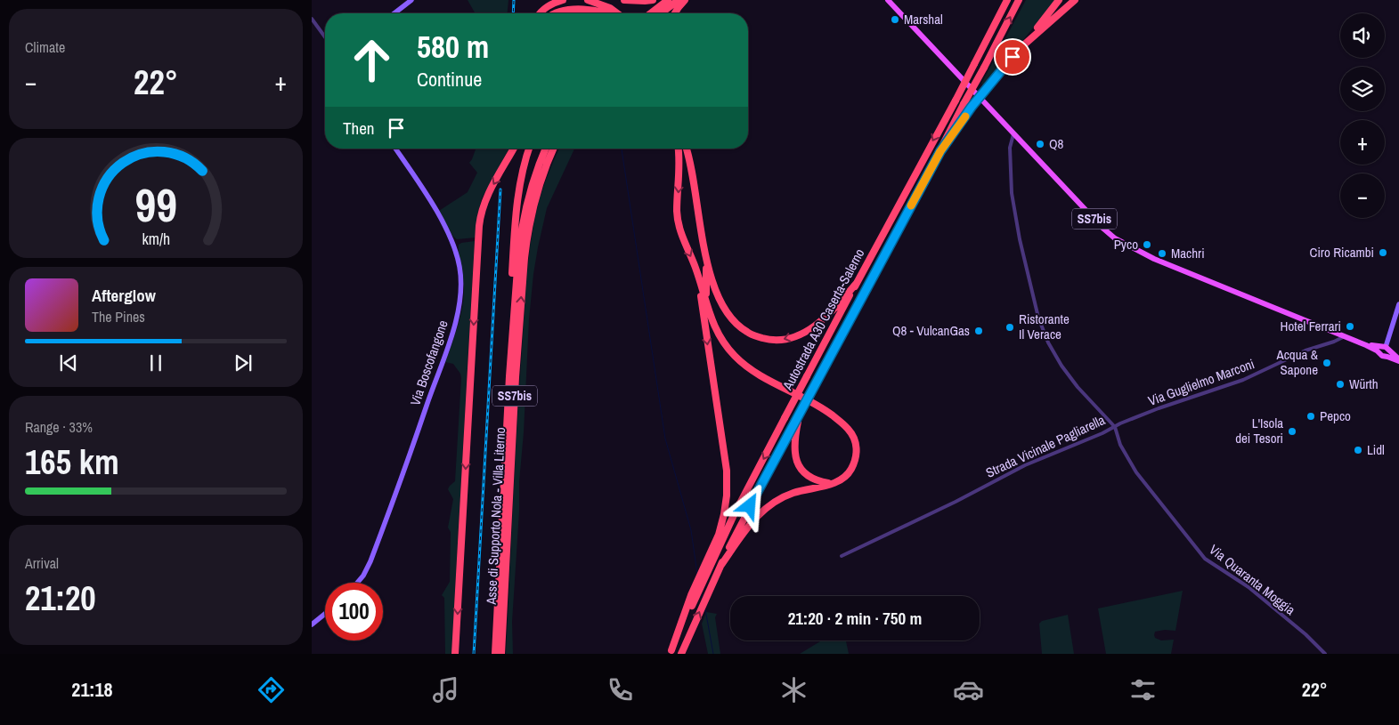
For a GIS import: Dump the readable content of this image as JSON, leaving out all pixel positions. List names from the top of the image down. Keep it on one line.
{"streets":{"highway":["SS7bis","Autostrada A30 Caserta-Salerno","Asse di Supporto Nola - Villa Literno"],"street":["Via Boscofangone","Via Guglielmo Marconi","Strada Vicinale Pagliarella","Via Quaranta Moggia"]},"crossings":[["SS7bis","Via Guglielmo Marconi"],["SS7bis","Strada Vicinale Pagliarella"],["Via Guglielmo Marconi","Strada Vicinale Pagliarella"],["Via Guglielmo Marconi","Via Quaranta Moggia"],["Strada Vicinale Pagliarella","Via Quaranta Moggia"]],"places":["Marshal","Q8","Pyco","Ciro Ricambi","Machri","Hotel Ferrari","Ristorante Il Verace","Q8 - VulcanGas","Acqua & Sapone","Würth","Pepco","L'Isola dei Tesori","Lidl"],"page":{"tile":["Climate",["Range · 33%","165 km"],["Arrival","21:20"]],"map_buttons":["+","−"],"turn":["580 m","Continue"],"heat":["−","22°","+"],"then":"Then","song":["Afterglow","The Pines"],"limit":"100","trip":"21:20 · 2 min · 750 m","tabs":["21:18","22°"],"gauge":["99","km/h"]}}
